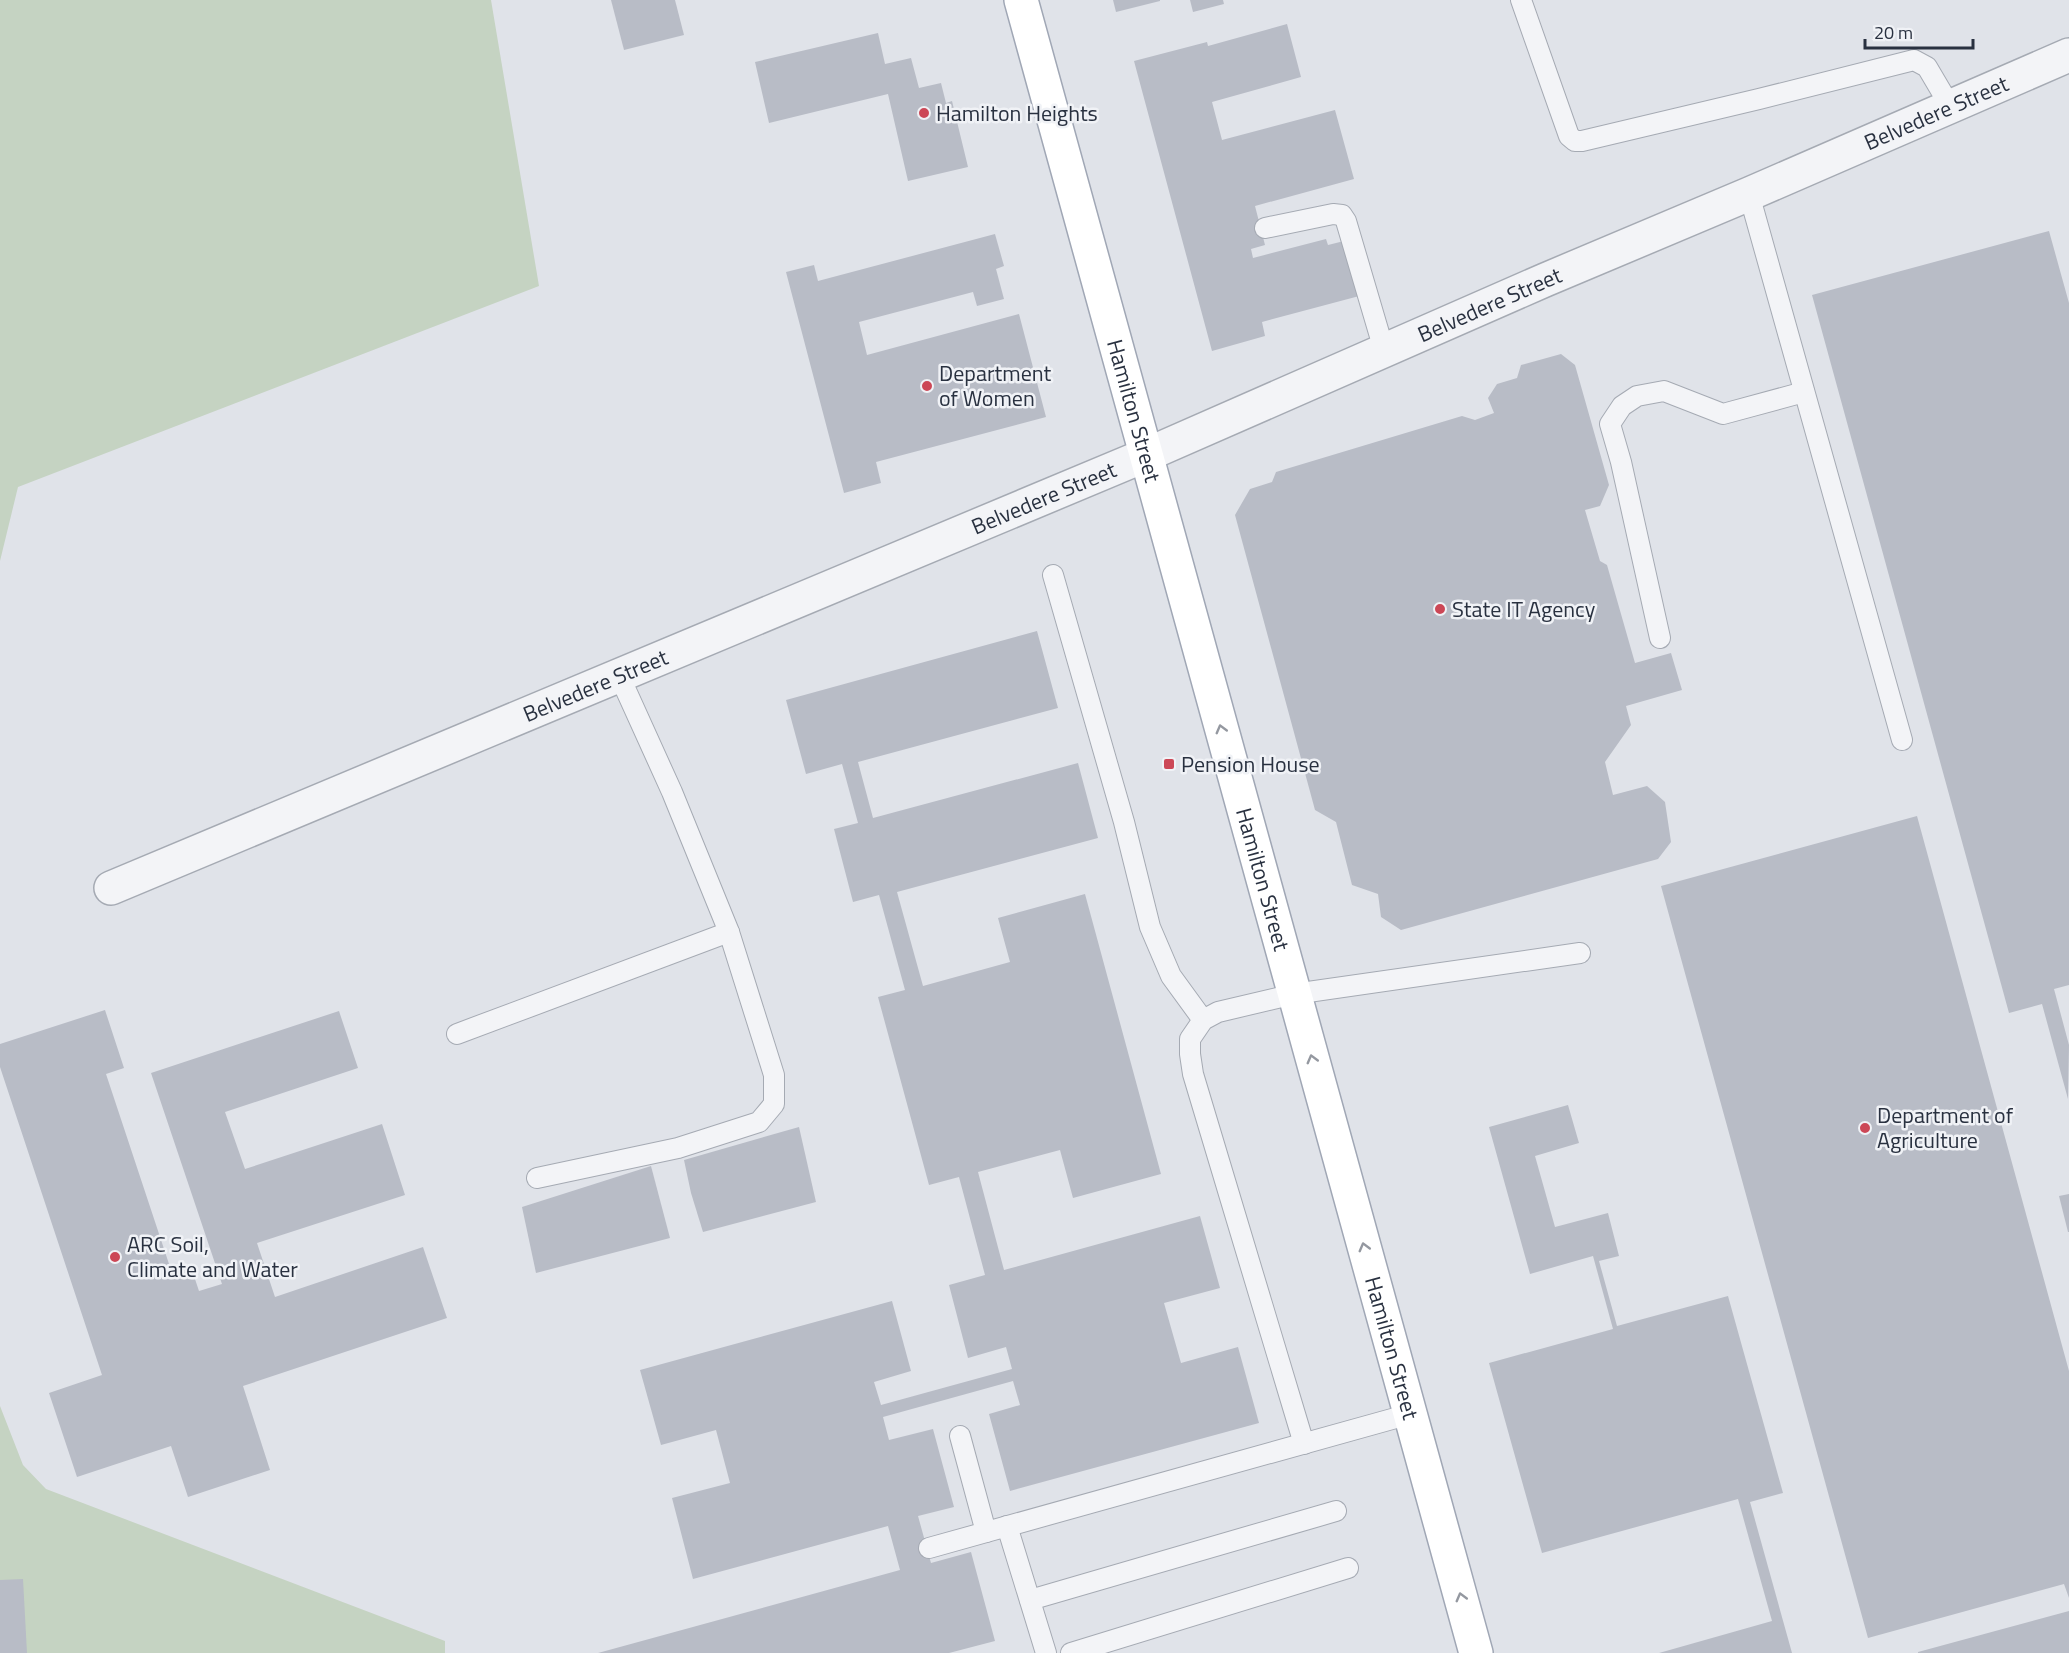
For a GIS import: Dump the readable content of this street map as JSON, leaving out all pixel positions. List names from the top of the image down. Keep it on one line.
{"streets":{"main road":["Hamilton Street"],"street":["Belvedere Street"]},"crossings":[["Belvedere Street","Hamilton Street"]],"one_way":["Hamilton Street"],"places":{"other":["Hamilton Heights","Department of Women","State IT Agency","Department of Agriculture","ARC Soil, Climate and Water"],"transit":["Pension House"]},"scale_bar":"20 m"}
